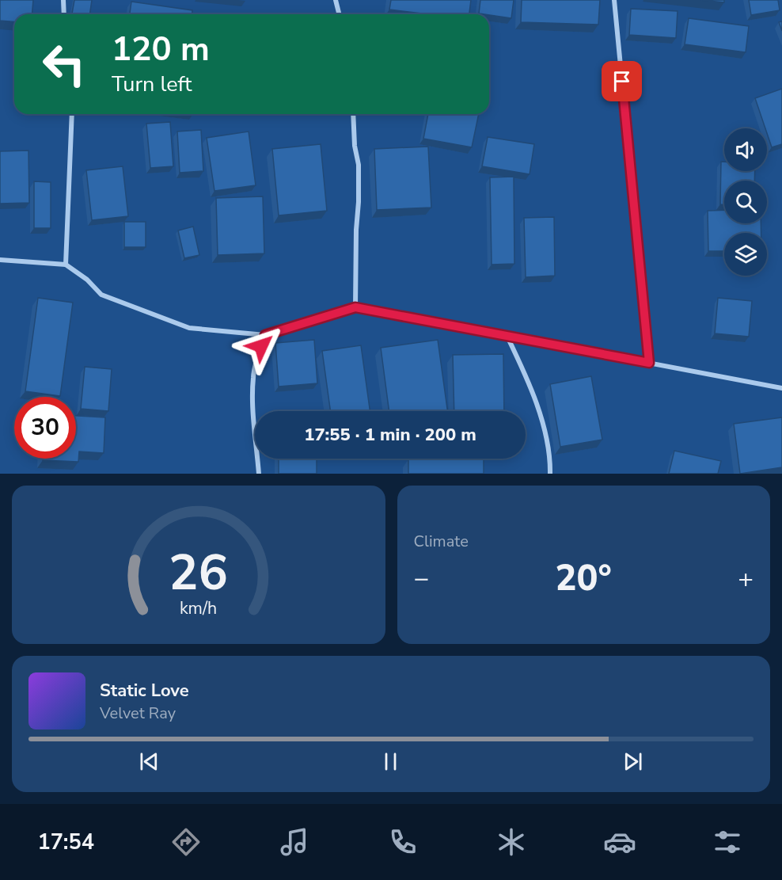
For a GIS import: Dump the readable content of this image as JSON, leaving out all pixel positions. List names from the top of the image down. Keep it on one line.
{"page":{"turn":["120 m","Turn left"],"limit":"30","trip":"17:55 · 1 min · 200 m","tile":"Climate","heat":["−","20°","+"],"song":["Static Love","Velvet Ray"],"tabs":"17:54","gauge":["26","km/h"]}}
